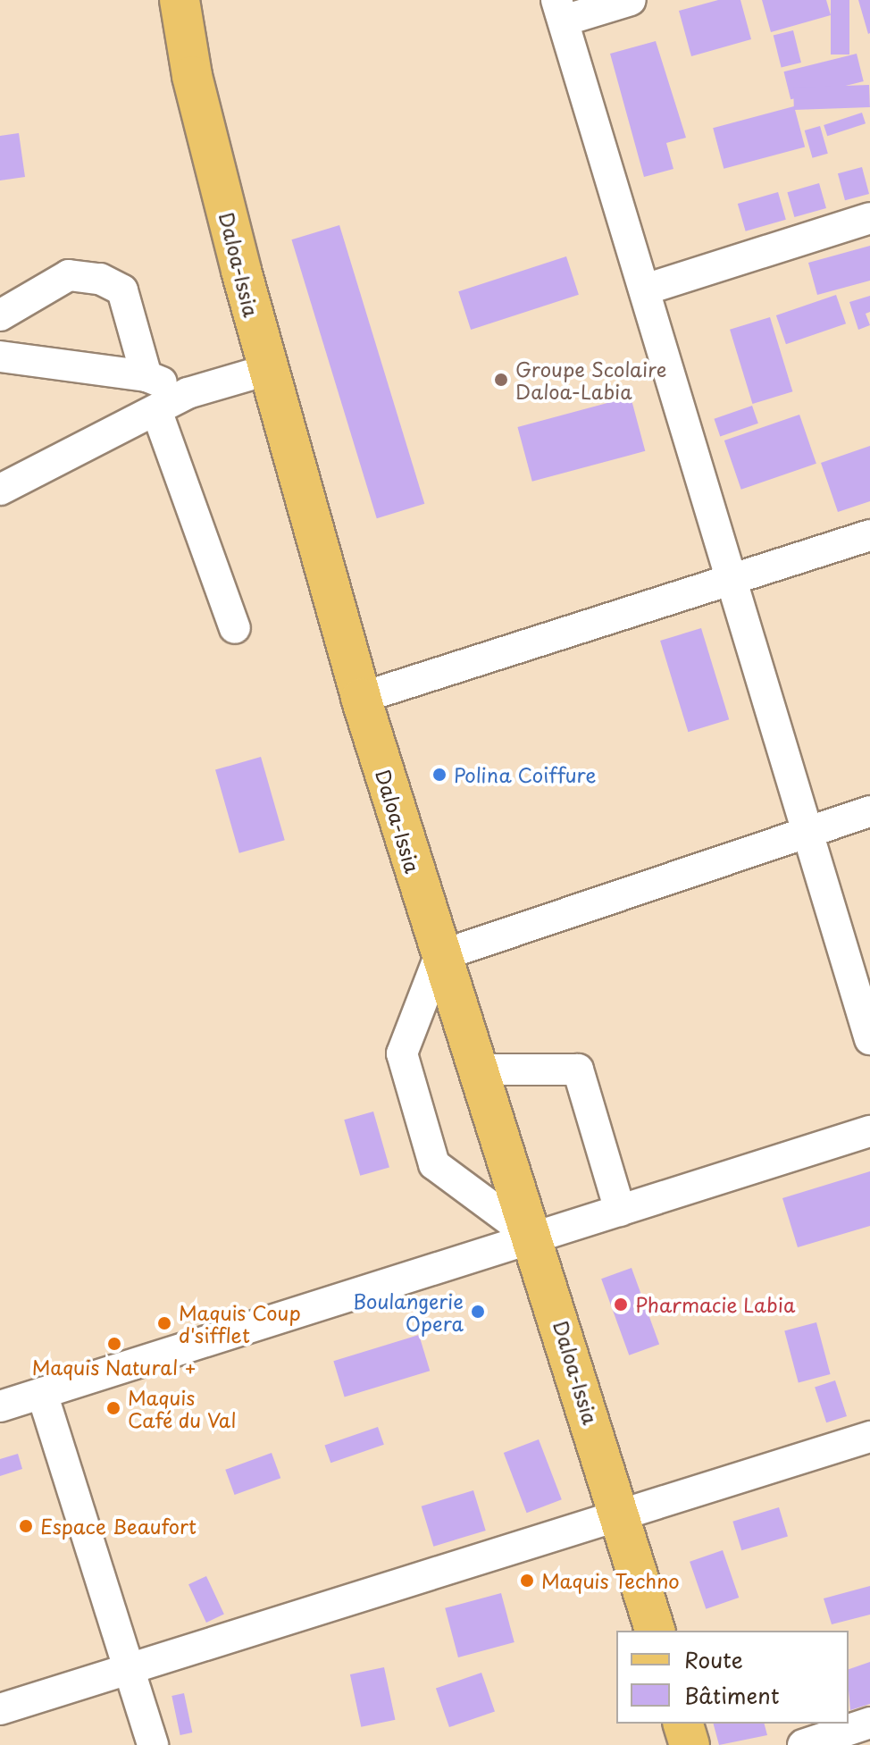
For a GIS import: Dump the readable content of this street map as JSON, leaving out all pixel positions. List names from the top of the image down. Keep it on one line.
{"streets":{"main road":["Daloa-Issia"]},"places":["Groupe Scolaire Daloa-Labia","Polina Coiffure","Pharmacie Labia","Boulangerie Opera","Maquis Coup d'sifflet","Maquis Natural +","Maquis Café du Val","Espace Beaufort","Maquis Techno"],"legend":["Route","Bâtiment"]}
